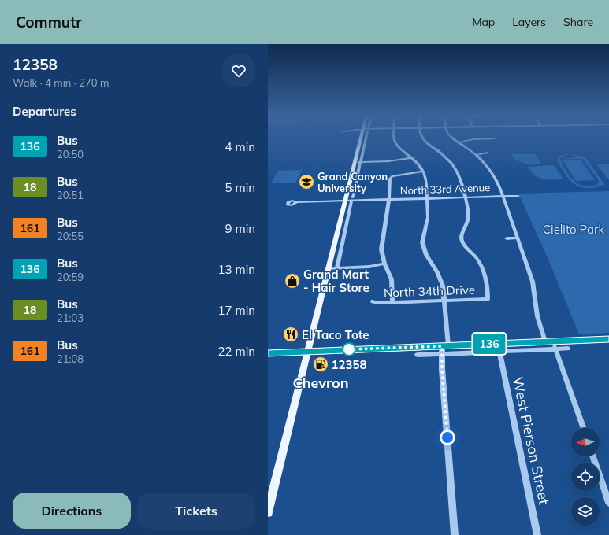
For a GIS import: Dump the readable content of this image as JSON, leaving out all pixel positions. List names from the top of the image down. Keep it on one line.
{"streets":{"street":["North 33rd Avenue","North 34th Drive","West Pierson Street"]},"crossings":[["North 33rd Avenue","North 34th Drive"]],"parks":["Cielito Park"],"places":{"school or university":["Grand Canyon University"],"shop":["Grand Mart - Hair Store"],"restaurant":["El Taco Tote"],"other":["12358"],"fuel station":["Chevron"]},"lines":["bus line 136"],"north":"left","page":{"header":"Commutr","nav":["Map","Layers","Share"],"heading":[["12358","Walk · 4 min · 270 m"],"Departures"],"on_map":"136","list":[{"mark":"136","name":"Bus","note":"20:50","value":"4 min"},{"mark":"18","name":"Bus","note":"20:51","value":"5 min"},{"mark":"161","name":"Bus","note":"20:55","value":"9 min"},{"mark":"136","name":"Bus","note":"20:59","value":"13 min"},{"mark":"18","name":"Bus","note":"21:03","value":"17 min"},{"mark":"161","name":"Bus","note":"21:08","value":"22 min"}],"buttons":["Directions","Tickets"]}}
